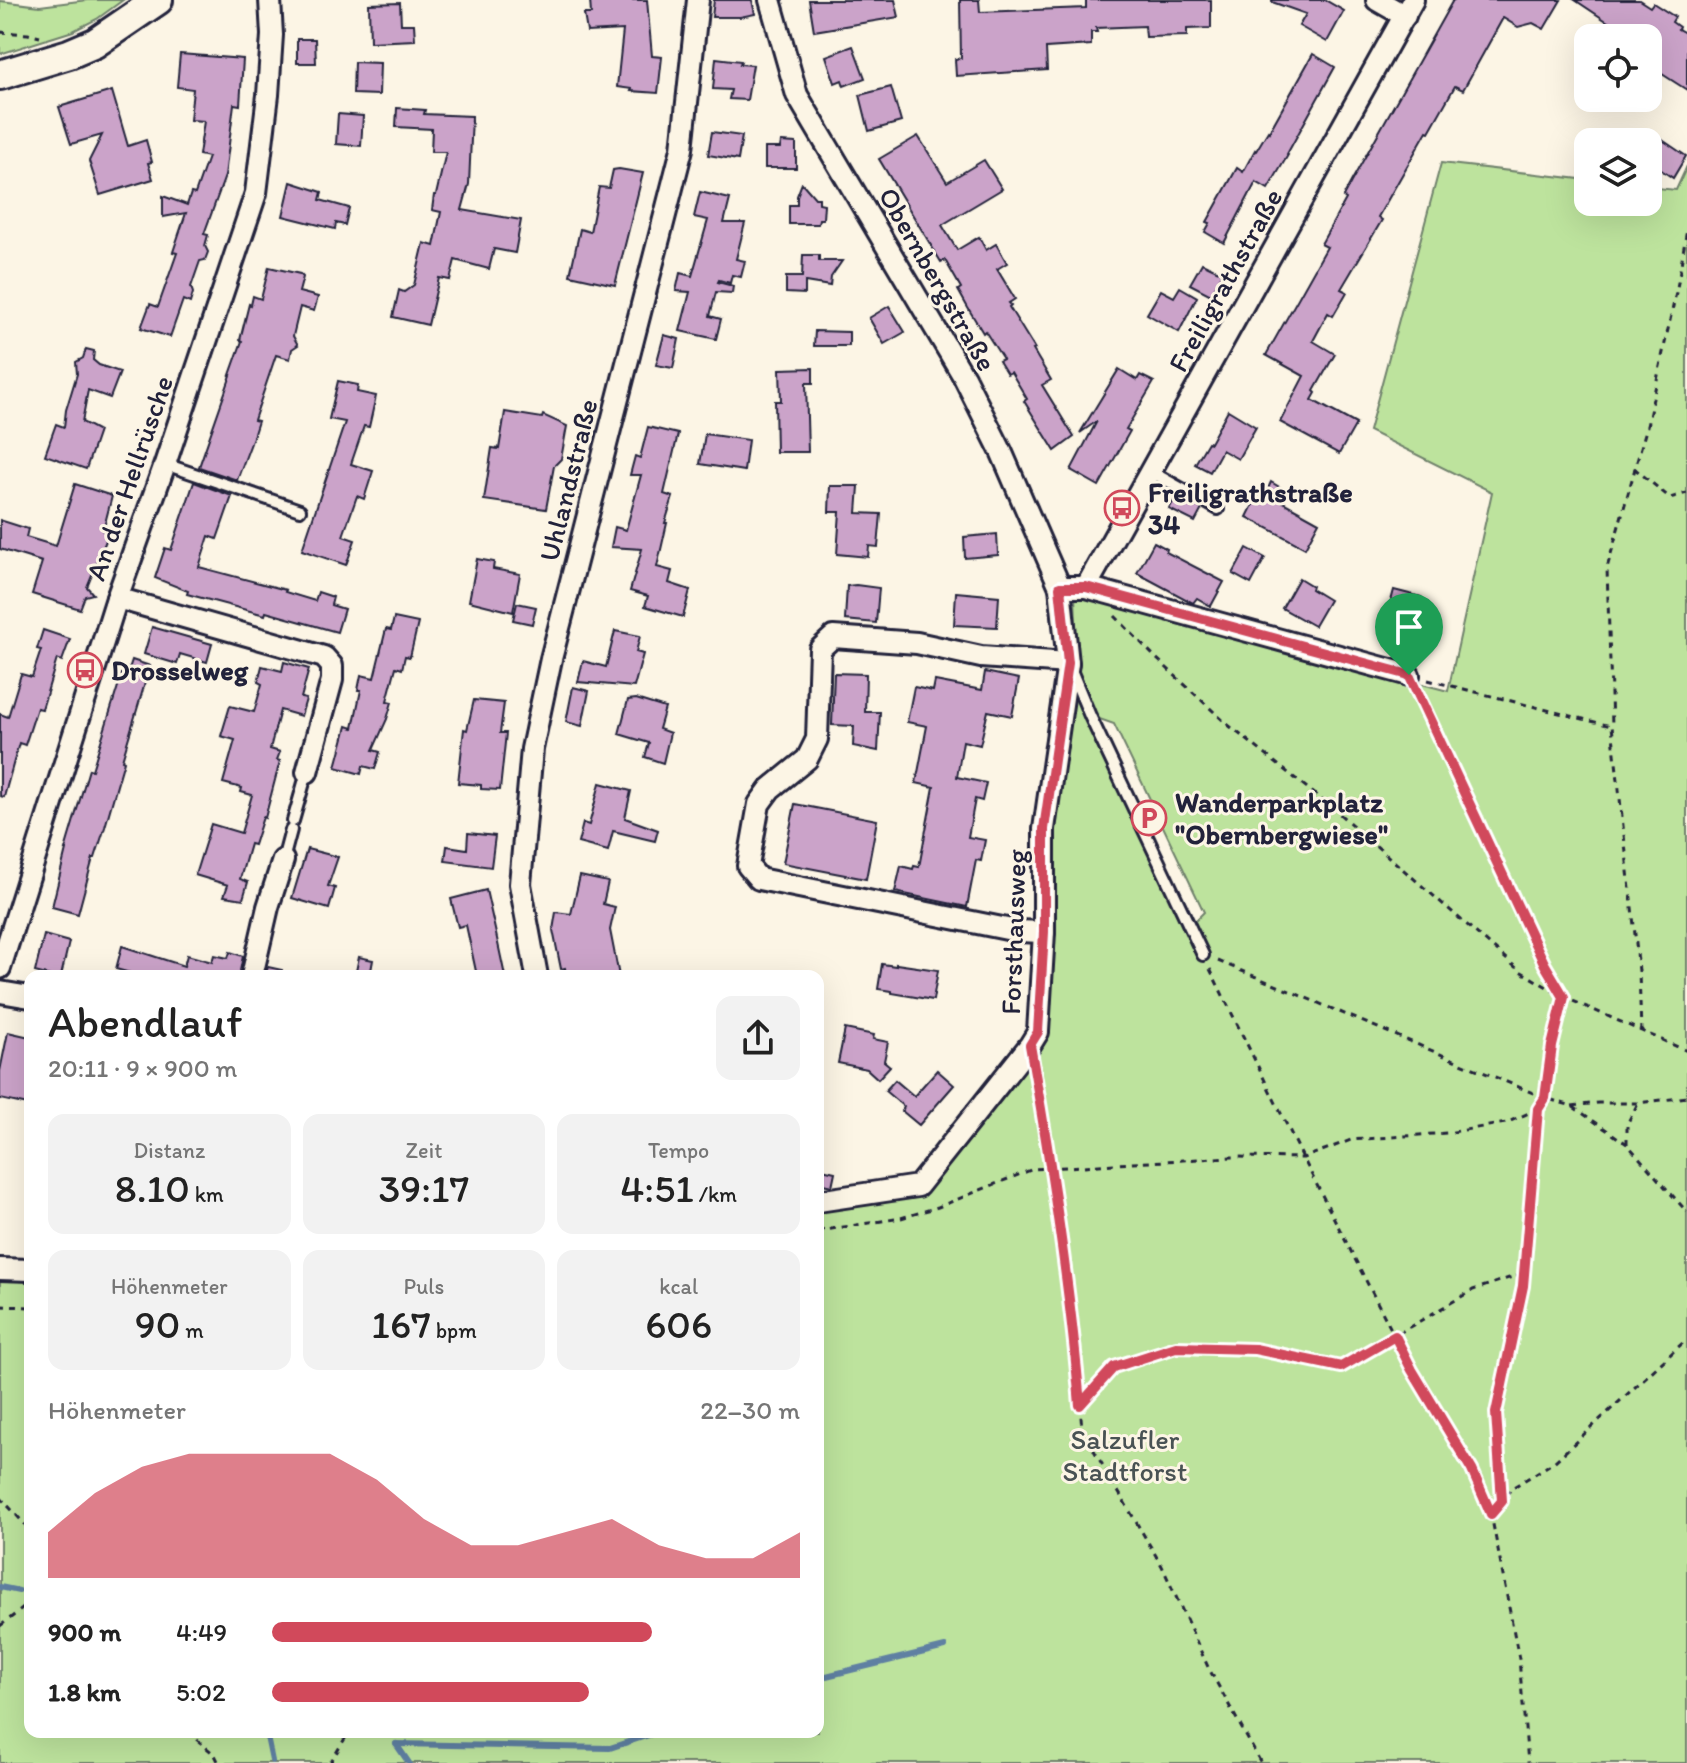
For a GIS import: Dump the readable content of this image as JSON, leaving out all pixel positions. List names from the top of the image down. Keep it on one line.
{"streets":{"street":["Obernbergstraße","Freiligrathstraße","An der Hellrüsche","Uhlandstraße","Forsthausweg"]},"crossings":[["Obernbergstraße","Forsthausweg"]],"parks":["Salzufler Stadtforst"],"places":{"bus stop":["Freiligrathstraße 34","Drosselweg"],"parking":["Wanderparkplatz \"Obernbergwiese\""]},"page":{"heading":["Abendlauf","20:11 · 9 × 900 m"],"stats":[["Distanz","8.10 km"],["Zeit","39:17"],["Tempo","4:51 /km"],["Höhenmeter","90 m"],["Puls","167 bpm"],["kcal","606"]],"chart":["Höhenmeter","22–30 m"],"list":[{"name":"900 m","note":"4:49"},{"name":"1.8 km","note":"5:02"}]}}
